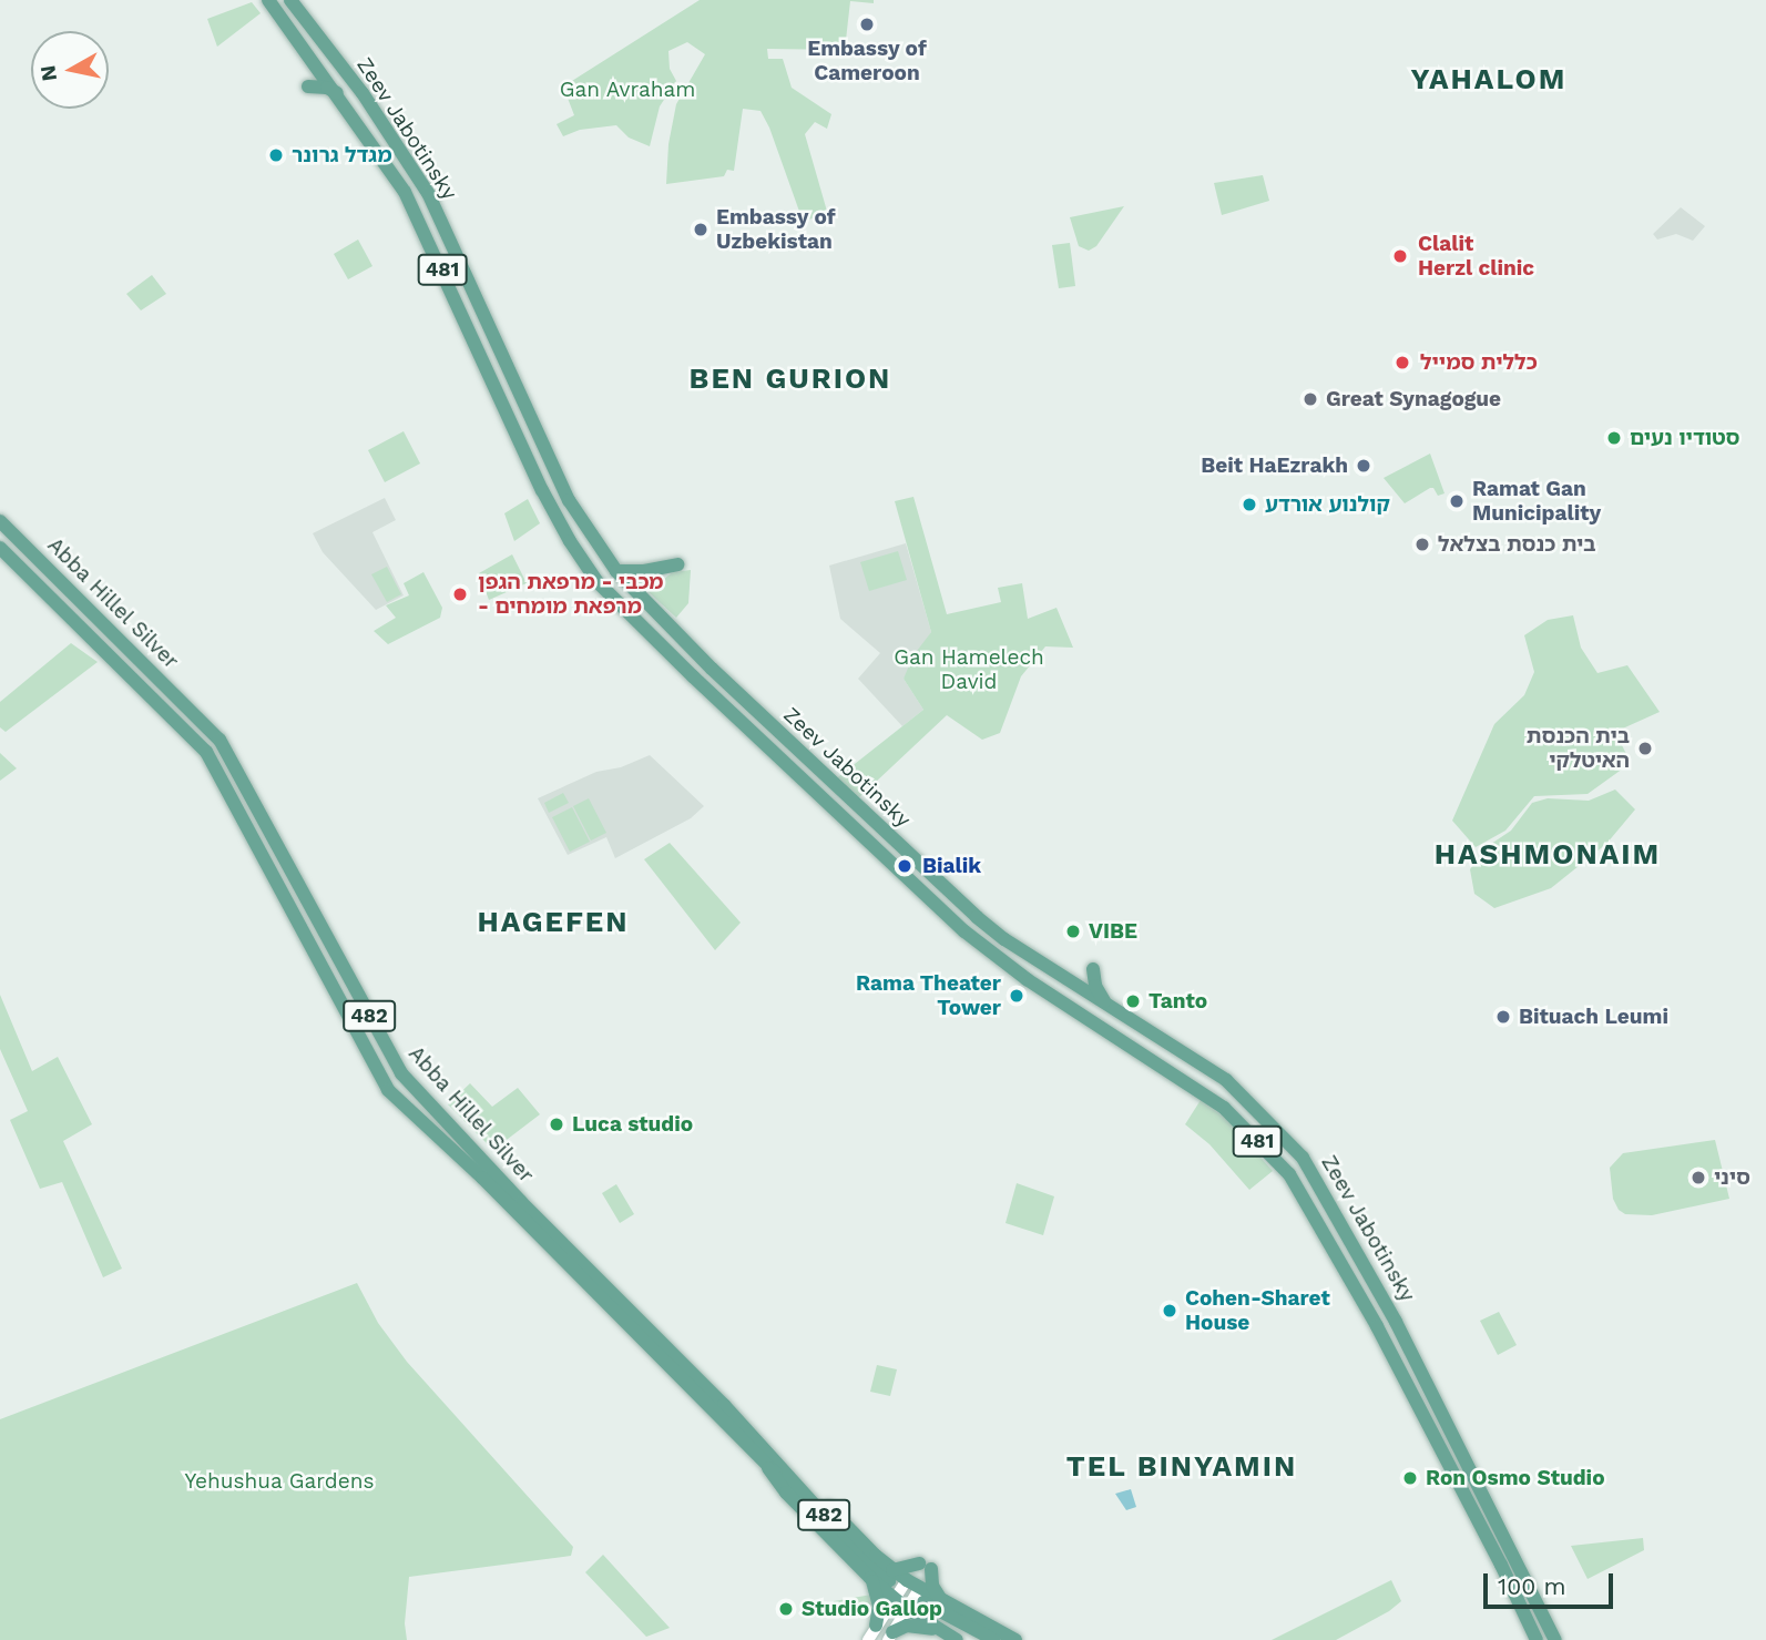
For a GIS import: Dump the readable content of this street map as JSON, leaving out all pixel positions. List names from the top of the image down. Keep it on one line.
{"streets":{"main road":["Zeev Jabotinsky","481","Abba Hillel Silver","482"]},"districts":["YAHALOM","BEN GURION","HASHMONAIM","HAGEFEN","TEL BINYAMIN"],"parks":["Gan Avraham","Gan Hamelech David","Yehushua Gardens"],"places":["Embassy of Cameroon","מגדל גרונר","Embassy of Uzbekistan","Clalit Herzl clinic","כללית סמייל","Great Synagogue","סטודיו נעים","Beit HaEzrakh","Ramat Gan Municipality","קולנוע אורדע","בית כנסת בצלאל","מכבי - מרפאת הגפן - מרפאת מומחים","בית הכנסת האיטלקי","Bialik","VIBE","Rama Theater Tower","Tanto","Bituach Leumi","Luca studio","סיני","Cohen-Sharet House","Ron Osmo Studio","Studio Gallop"],"scale_bar":"100 m","north":"left"}
